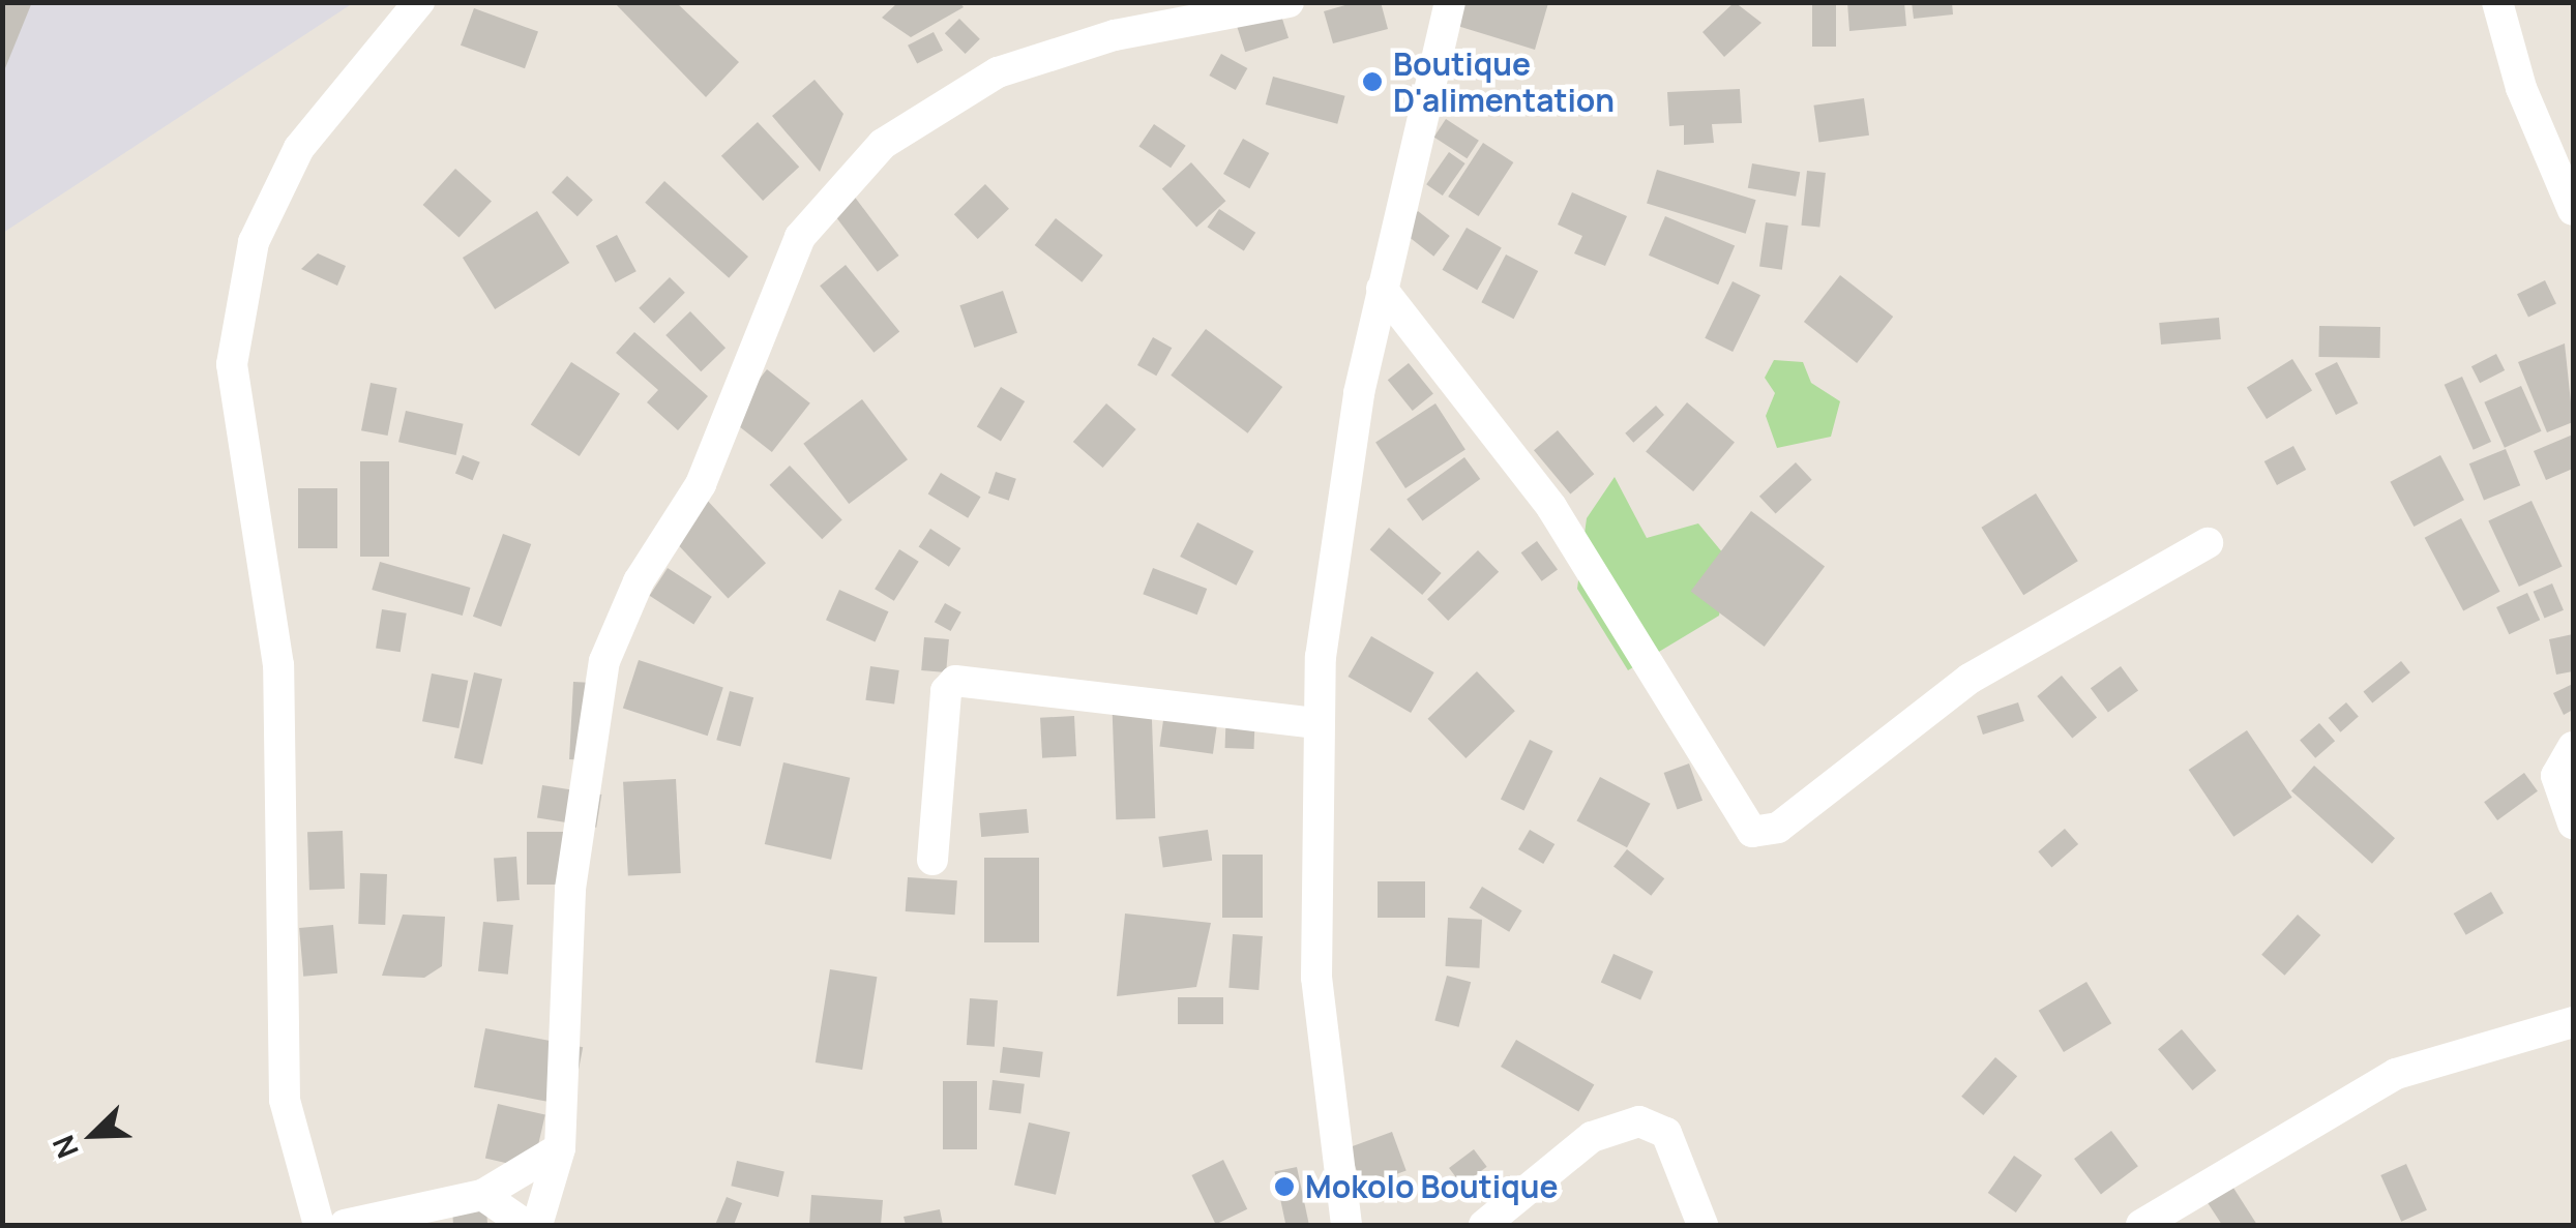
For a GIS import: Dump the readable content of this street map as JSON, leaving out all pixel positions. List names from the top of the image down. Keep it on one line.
{"places":["Boutique D'alimentation","Mokolo Boutique"],"north":"bottom left"}
